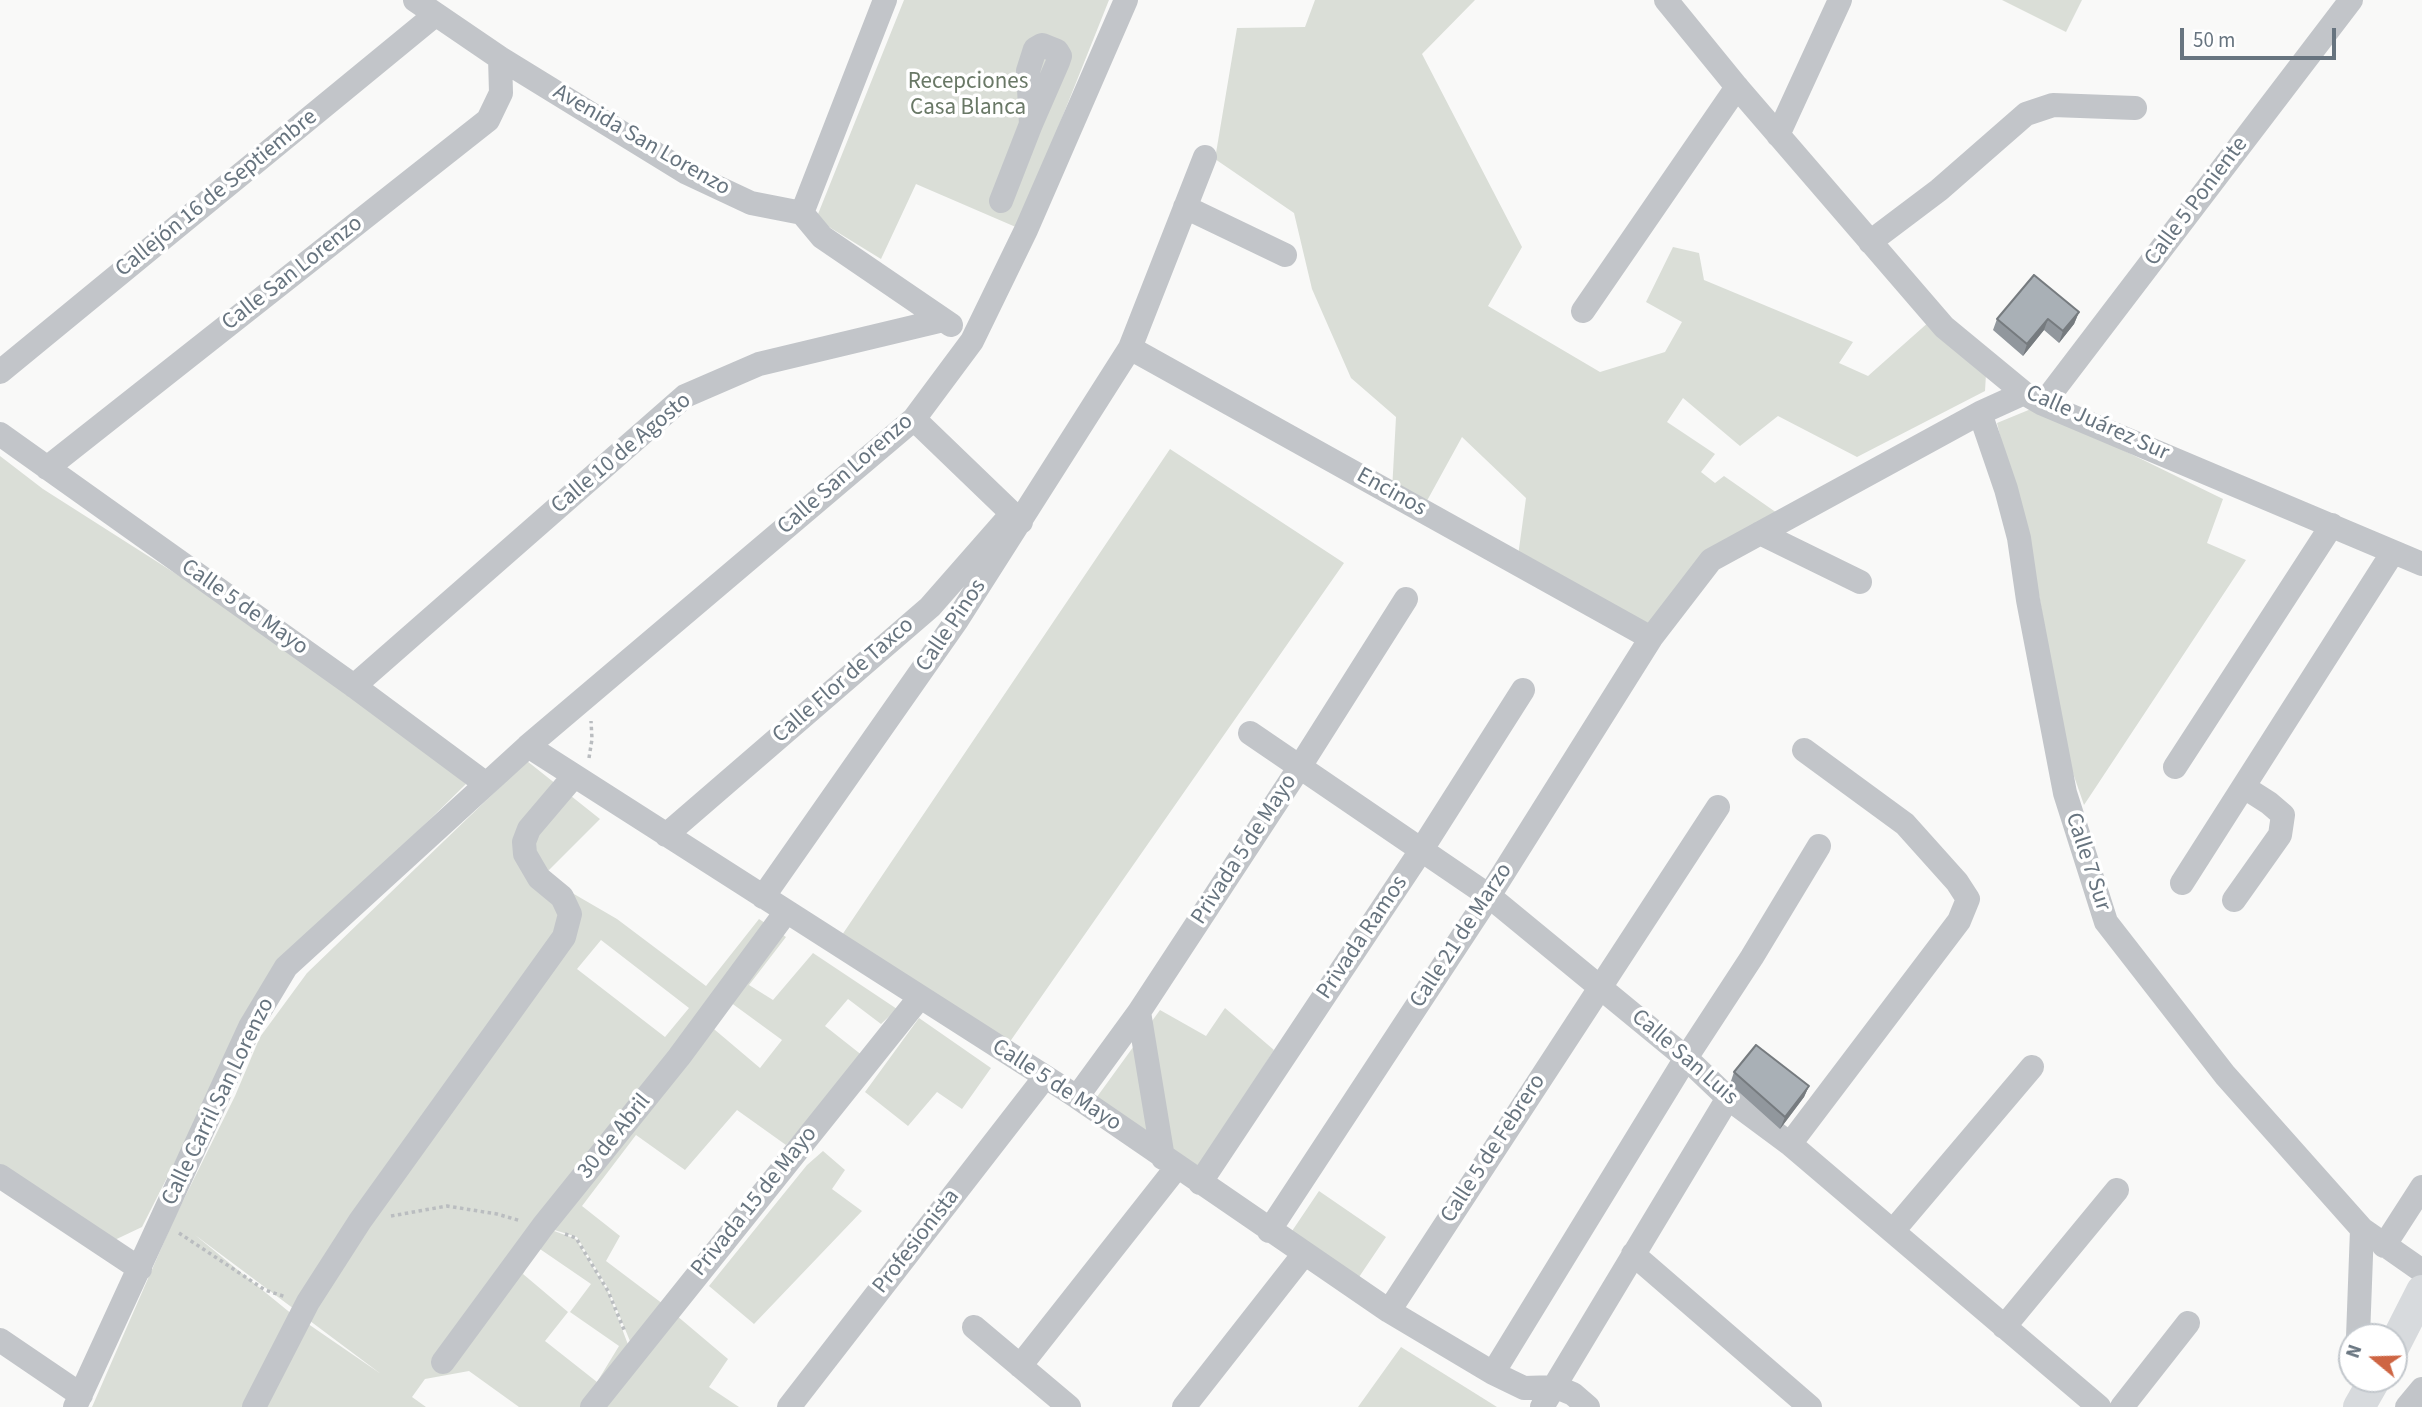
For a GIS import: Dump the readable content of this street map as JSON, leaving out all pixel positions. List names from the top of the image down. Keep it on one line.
{"streets":{"street":["Avenida San Lorenzo","Callejón 16 de Septiembre","Calle 5 Poniente","Calle San Lorenzo","Calle Juárez Sur","Calle 10 de Agosto","Encinos","Calle 5 de Mayo","Calle Pinos","Calle Flor de Taxco","Privada 5 de Mayo","Calle 7 Sur","Calle 21 de Marzo","Privada Ramos","Calle San Luis","Calle Carril San Lorenzo","30 de Abril","Calle 5 de Febrero","Privada 15 de Mayo","Profesionista"]},"crossings":[["Avenida San Lorenzo","Callejón 16 de Septiembre"],["Avenida San Lorenzo","Calle San Lorenzo"],["Calle 5 Poniente","Calle Juárez Sur"],["Calle 5 Poniente","Encinos"],["Calle 5 Poniente","Calle 7 Sur"],["Calle 5 Poniente","Calle 21 de Marzo"],["Calle San Lorenzo","Calle 5 de Mayo"],["Calle San Lorenzo","Calle Carril San Lorenzo"],["Calle 10 de Agosto","Calle 5 de Mayo"],["Encinos","Calle Pinos"],["Encinos","Calle 21 de Marzo"],["Calle 5 de Mayo","Calle Pinos"],["Calle 5 de Mayo","Calle Flor de Taxco"],["Calle 5 de Mayo","Privada 5 de Mayo"],["Calle 5 de Mayo","Calle 21 de Marzo"],["Calle 5 de Mayo","Privada Ramos"],["Calle 5 de Mayo","Calle Carril San Lorenzo"],["Calle 5 de Mayo","30 de Abril"],["Calle 5 de Mayo","Calle 5 de Febrero"],["Calle 5 de Mayo","Privada 15 de Mayo"],["Calle 5 de Mayo","Profesionista"],["Calle Pinos","Calle Flor de Taxco"],["Privada 5 de Mayo","Calle San Luis"],["Calle 21 de Marzo","Calle San Luis"],["Privada Ramos","Calle San Luis"],["Calle San Luis","Calle 5 de Febrero"]],"parks":["Recepciones Casa Blanca"],"scale_bar":"50 m","north":"left"}
